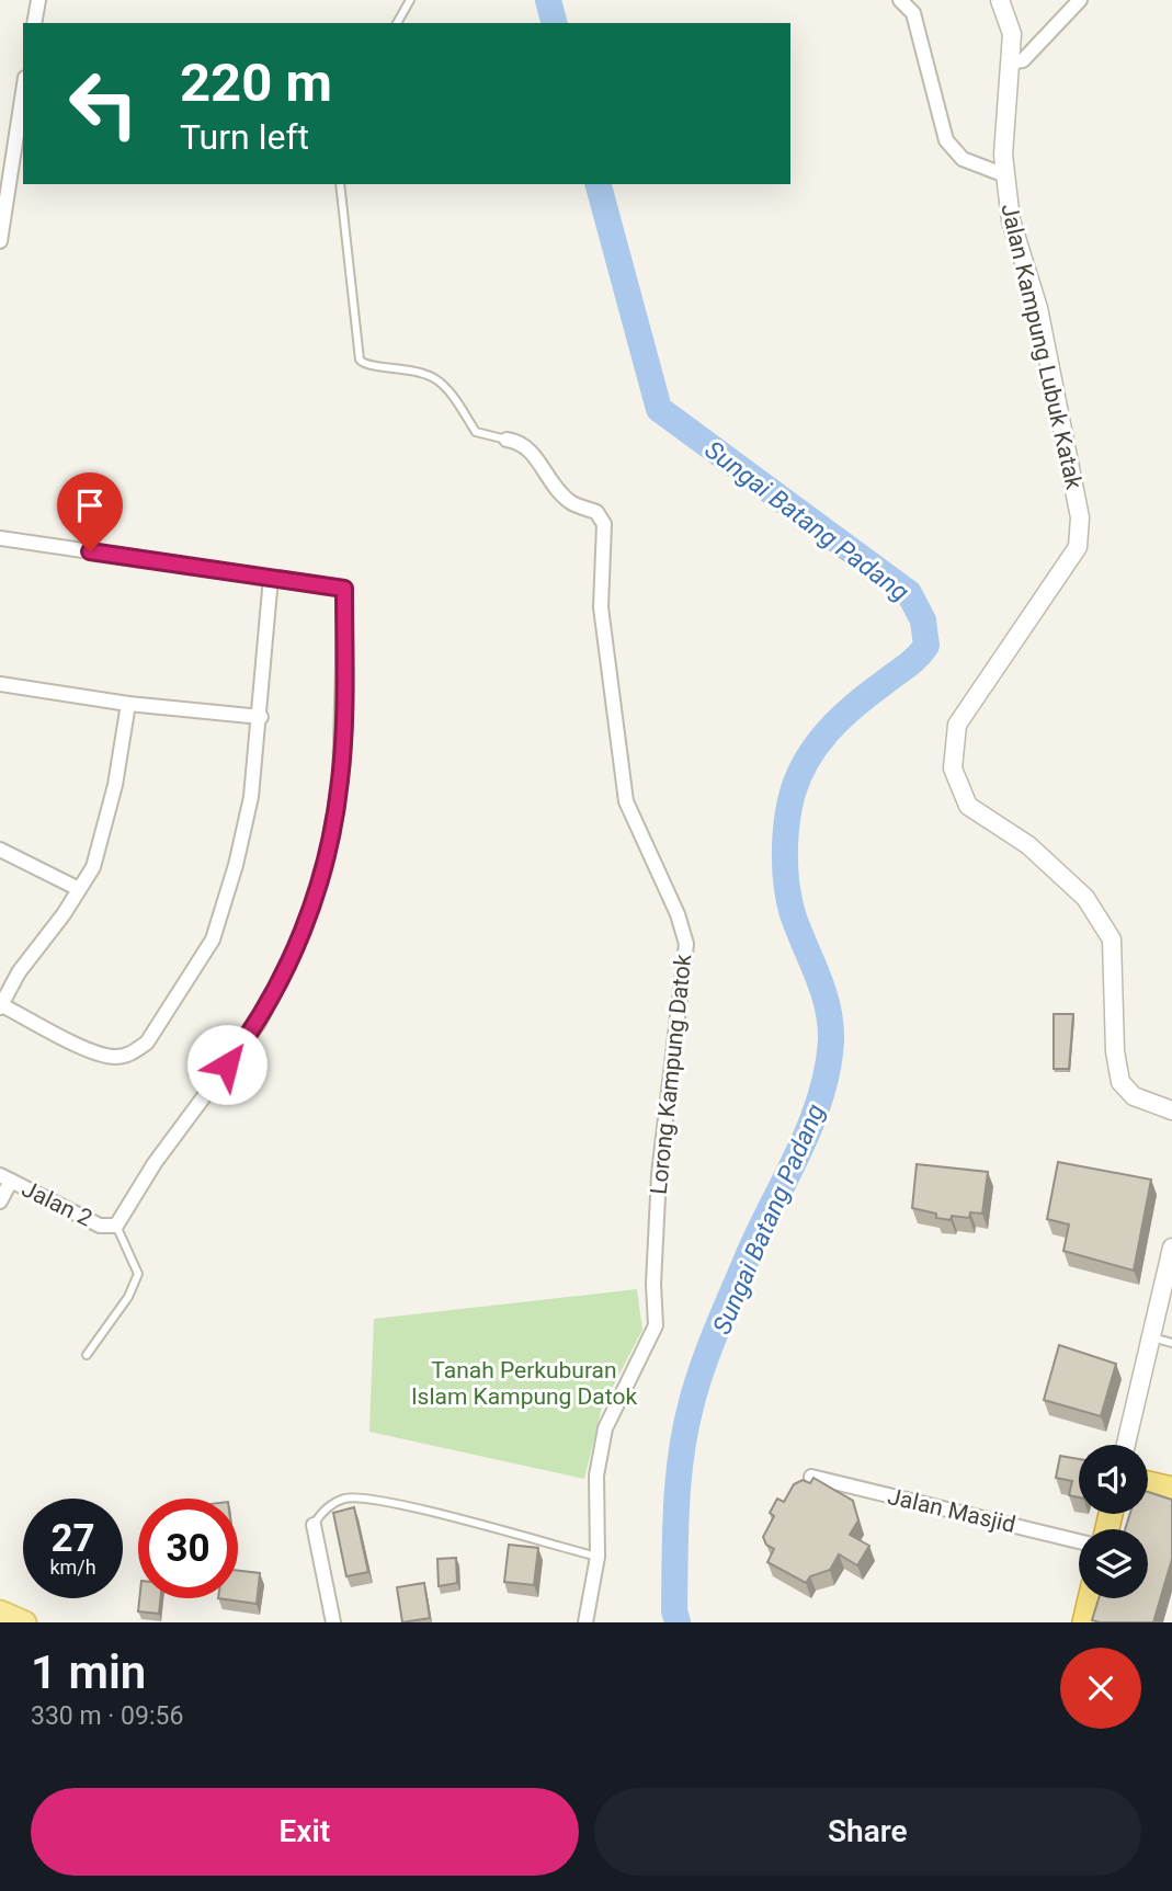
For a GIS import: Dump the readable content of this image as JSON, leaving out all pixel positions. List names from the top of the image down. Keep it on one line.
{"streets":{"street":["Jalan Kampung Lubuk Katak","Lorong Kampung Datok","Jalan 2","Jalan Masjid"]},"water":["Sungai Batang Padang"],"parks":["Tanah Perkuburan Islam Kampung Datok"],"page":{"turn":["220 m","Turn left"],"speed":"27 km/h","limit":"30","heading":["1 min","330 m · 09:56"],"buttons":["Exit","Share"]}}
